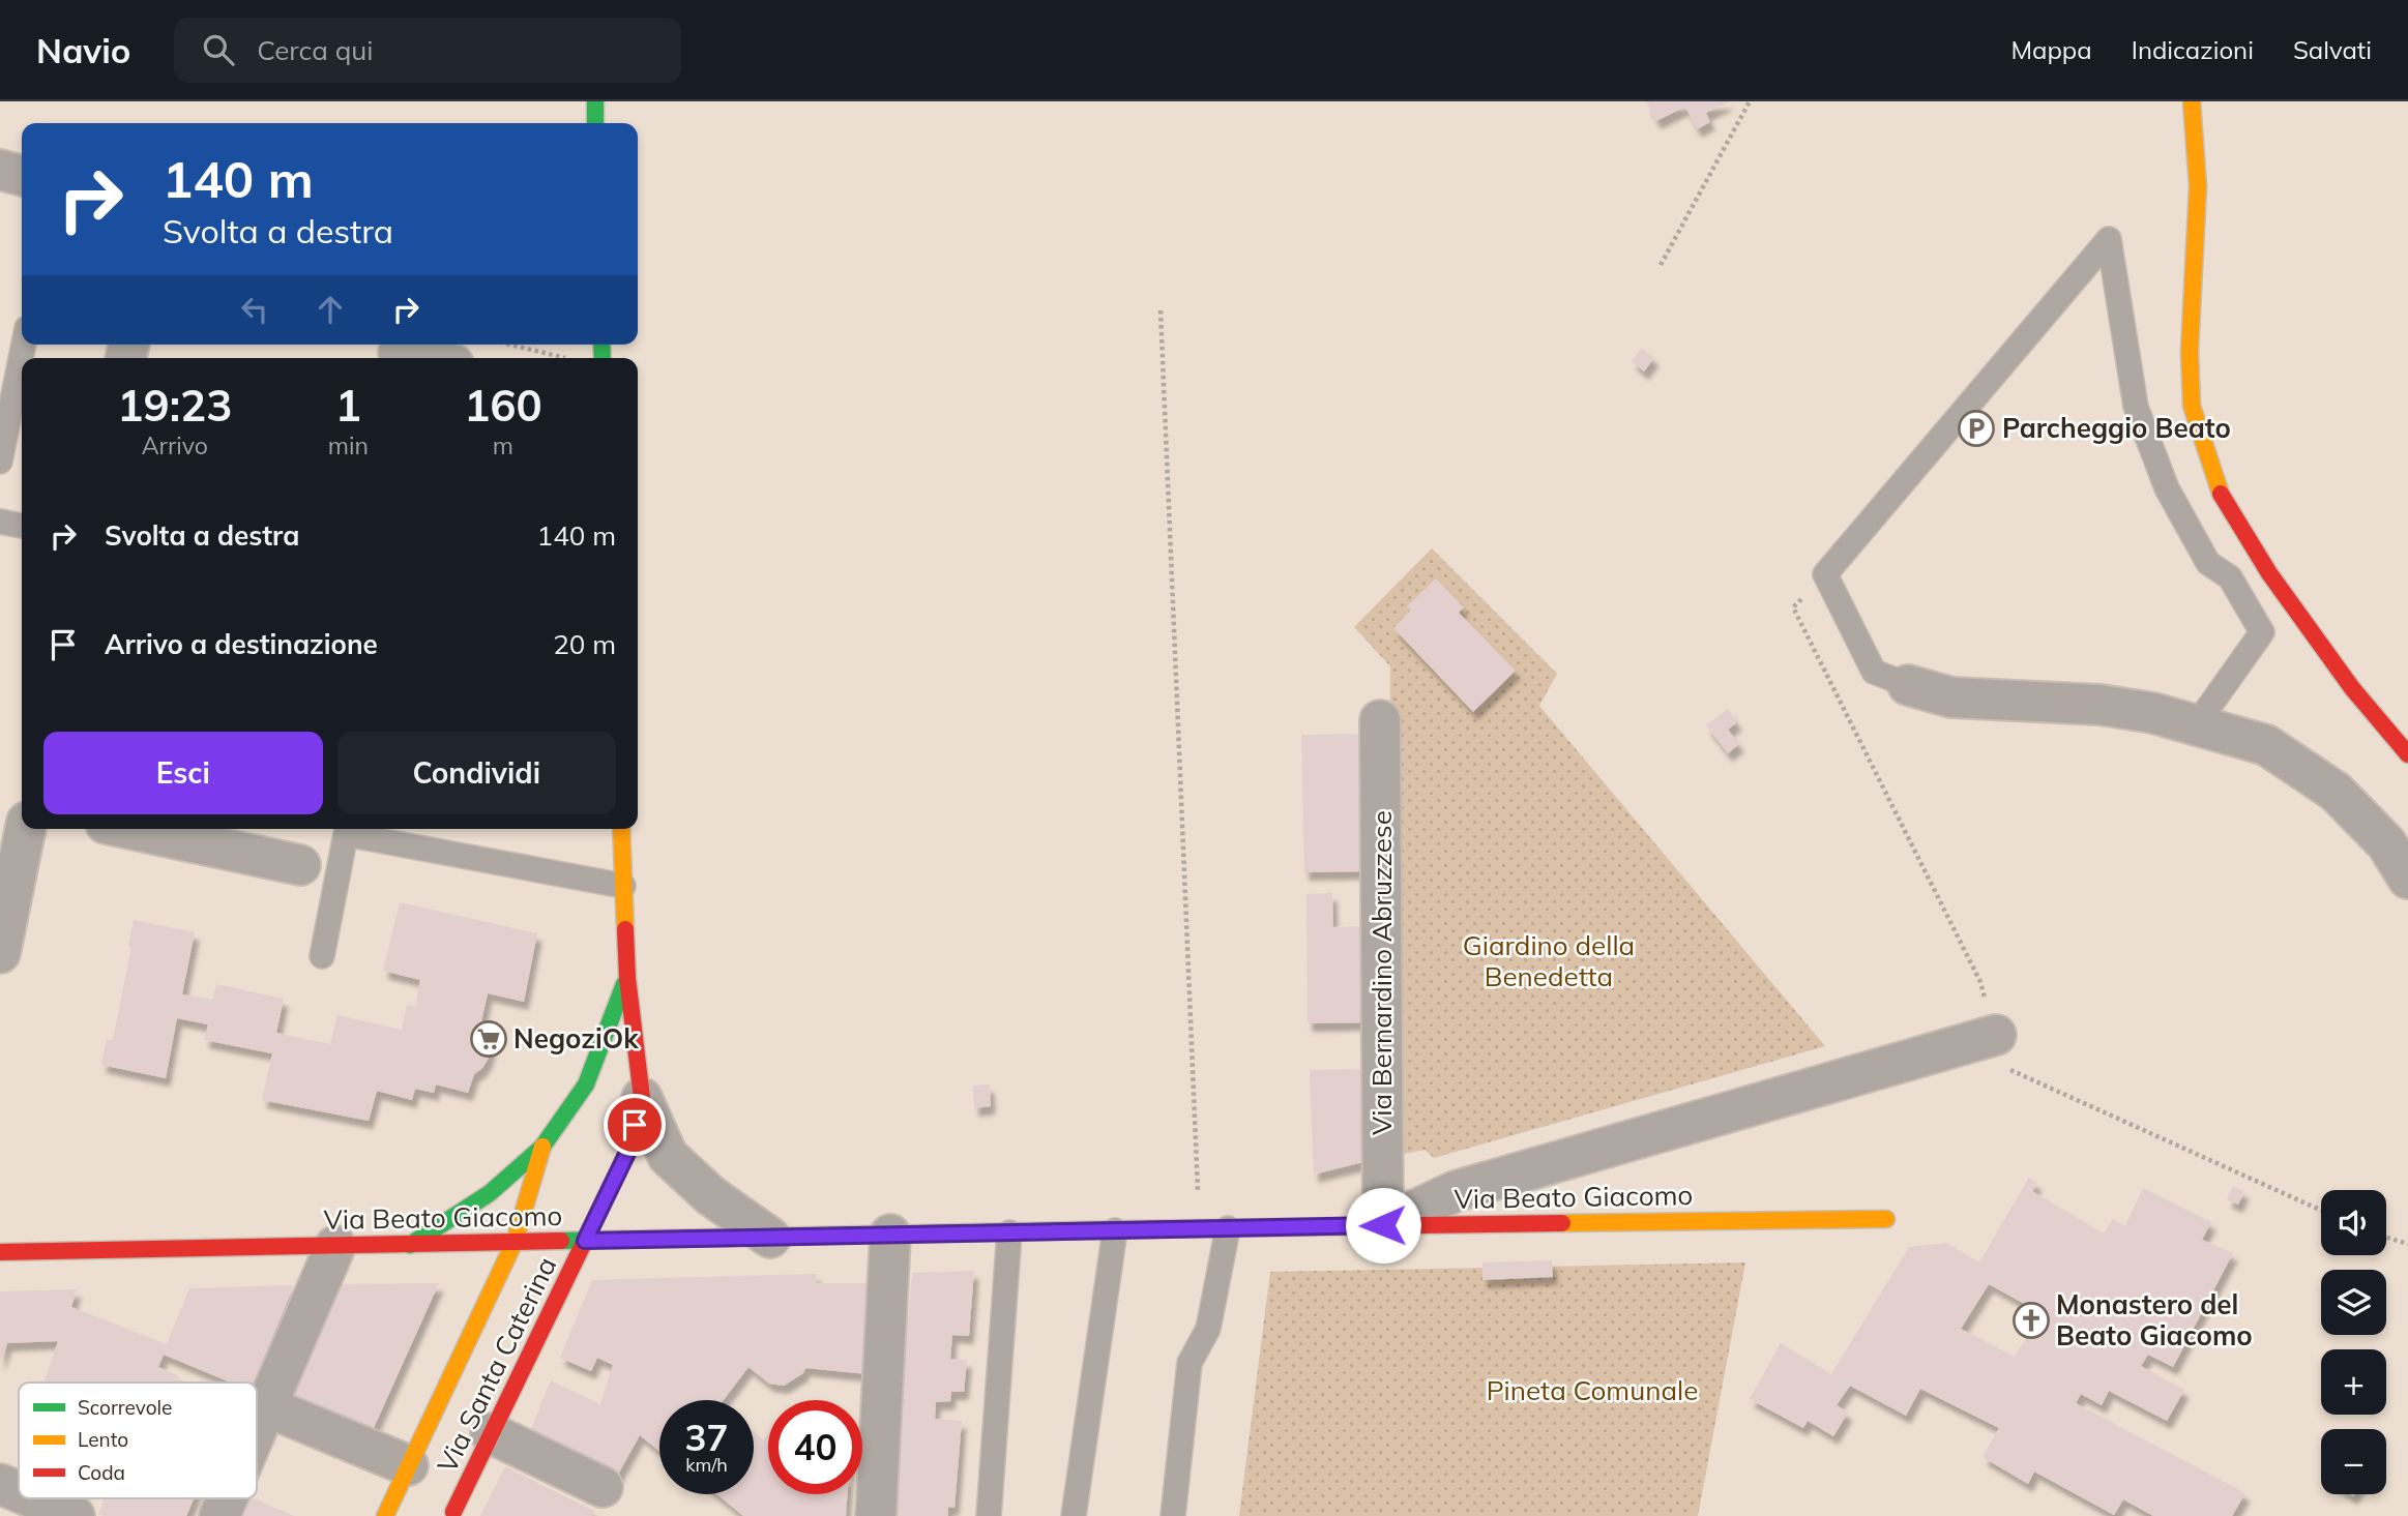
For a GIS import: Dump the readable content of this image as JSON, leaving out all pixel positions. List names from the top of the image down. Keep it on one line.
{"streets":{"street":["Via Bernardino Abruzzese","Via Beato Giacomo","Via Santa Caterina"]},"crossings":[["Via Bernardino Abruzzese","Via Beato Giacomo"],["Via Beato Giacomo","Via Santa Caterina"]],"parks":["Giardino della Benedetta","Pineta Comunale"],"places":{"parking":["Parcheggio Beato"],"supermarket":["NegoziOk"],"church":["Monastero del Beato Giacomo"]},"legend":["Scorrevole","Lento","Coda"],"page":{"header":"Navio","search":"Cerca qui","nav":["Mappa","Indicazioni","Salvati"],"turn":["140 m","Svolta a destra"],"eta":["19:23","Arrivo","1","min","160","m"],"list":[{"name":"Svolta a destra","value":"140 m"},{"name":"Arrivo a destinazione","value":"20 m"}],"buttons":["Esci","Condividi"],"map_buttons":["+","−"],"speed":"37 km/h","limit":"40"}}
